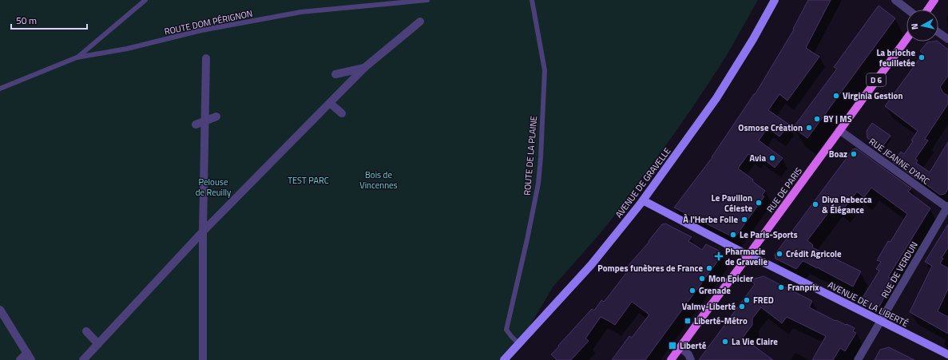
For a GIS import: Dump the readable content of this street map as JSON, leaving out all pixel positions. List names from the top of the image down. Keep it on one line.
{"streets":{"main road":["D 6","RUE DE PARIS"],"street":["RUE JEANNE D'ARC","AVENUE DE GRAVELLE","RUE DE VERDUN","AVENUE DE LA LIBERTÉ"],"lane":["ROUTE DOM PÉRIGNON","ROUTE DE LA PLAINE"]},"crossings":[["ROUTE DE LA PLAINE","AVENUE DE GRAVELLE"],["RUE JEANNE D'ARC","RUE DE PARIS"],["RUE JEANNE D'ARC","RUE DE VERDUN"],["AVENUE DE GRAVELLE","AVENUE DE LA LIBERTÉ"],["RUE DE PARIS","AVENUE DE LA LIBERTÉ"],["RUE DE VERDUN","AVENUE DE LA LIBERTÉ"]],"parks":["Bois de Vincennes","TEST PARC","Pelouse de Reuilly"],"places":{"other":["La brioche feuilletée","Virginia Gestion","BY | MS","Osmose Création","Boaz","Avia","Le Pavillon Céleste","Diva Rebecca & Élégance","À l'Herbe Folle","Le Paris-Sports","Crédit Agricole","Pompes funèbres de France","Mon Epicier","Franprix","Grenade","FRED","Valmy-Liberté","La Vie Claire"],"health":["Pharmacie de Gravelle"],"transit":["Liberté-Métro","Liberté"]},"scale_bar":"50 m","north":"left"}
